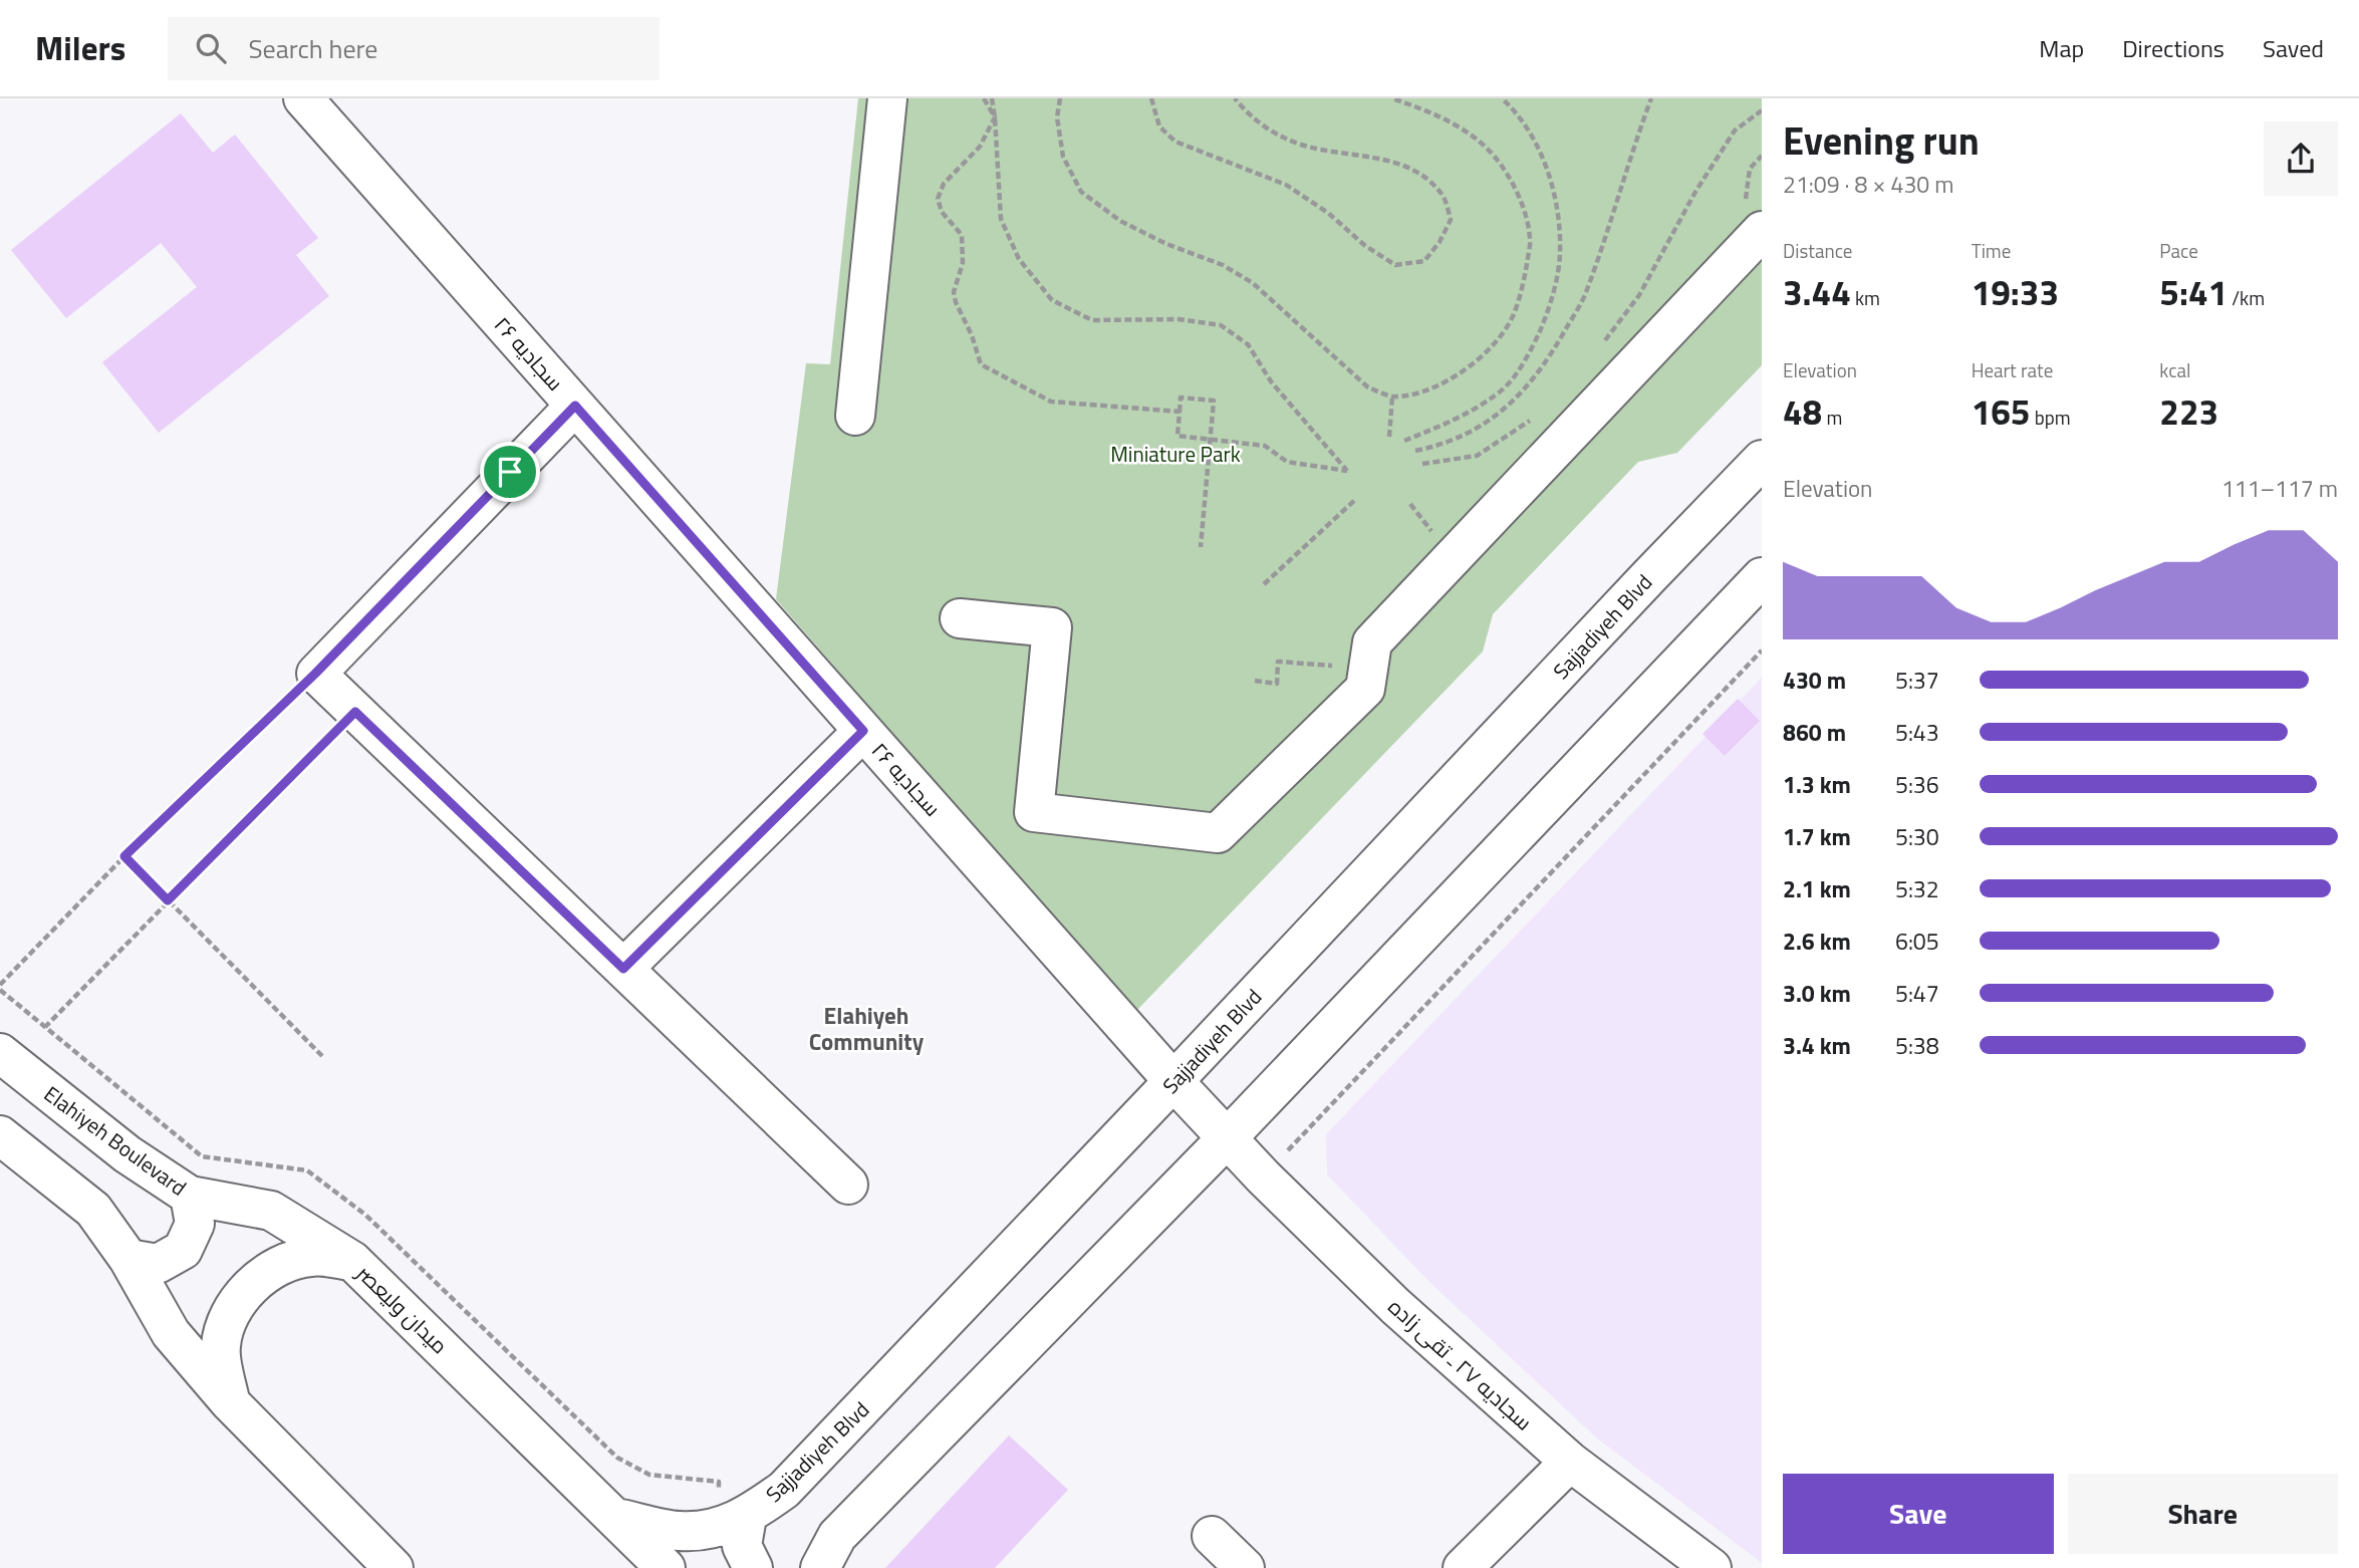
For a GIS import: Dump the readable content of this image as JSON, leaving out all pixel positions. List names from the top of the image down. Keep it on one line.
{"streets":{"street":["سجادیه ۲۶","Sajjadiyeh Blvd","Elahiyeh Boulevard","میدان ولیعصر","سجادیه ۲۷ ـ تقی زاده"]},"crossings":[["سجادیه ۲۶","Sajjadiyeh Blvd"],["سجادیه ۲۶","سجادیه ۲۷ ـ تقی زاده"],["Elahiyeh Boulevard","میدان ولیعصر"]],"districts":["Elahiyeh Community"],"parks":["Miniature Park"],"page":{"header":"Milers","search":"Search here","nav":["Map","Directions","Saved"],"heading":["Evening run","21:09 · 8 × 430 m"],"stats":[["Distance","3.44 km"],["Time","19:33"],["Pace","5:41 /km"],["Elevation","48 m"],["Heart rate","165 bpm"],["kcal","223"]],"chart":["Elevation","111–117 m"],"list":[{"name":"430 m","note":"5:37"},{"name":"860 m","note":"5:43"},{"name":"1.3 km","note":"5:36"},{"name":"1.7 km","note":"5:30"},{"name":"2.1 km","note":"5:32"},{"name":"2.6 km","note":"6:05"},{"name":"3.0 km","note":"5:47"},{"name":"3.4 km","note":"5:38"}],"buttons":["Save","Share"]}}
